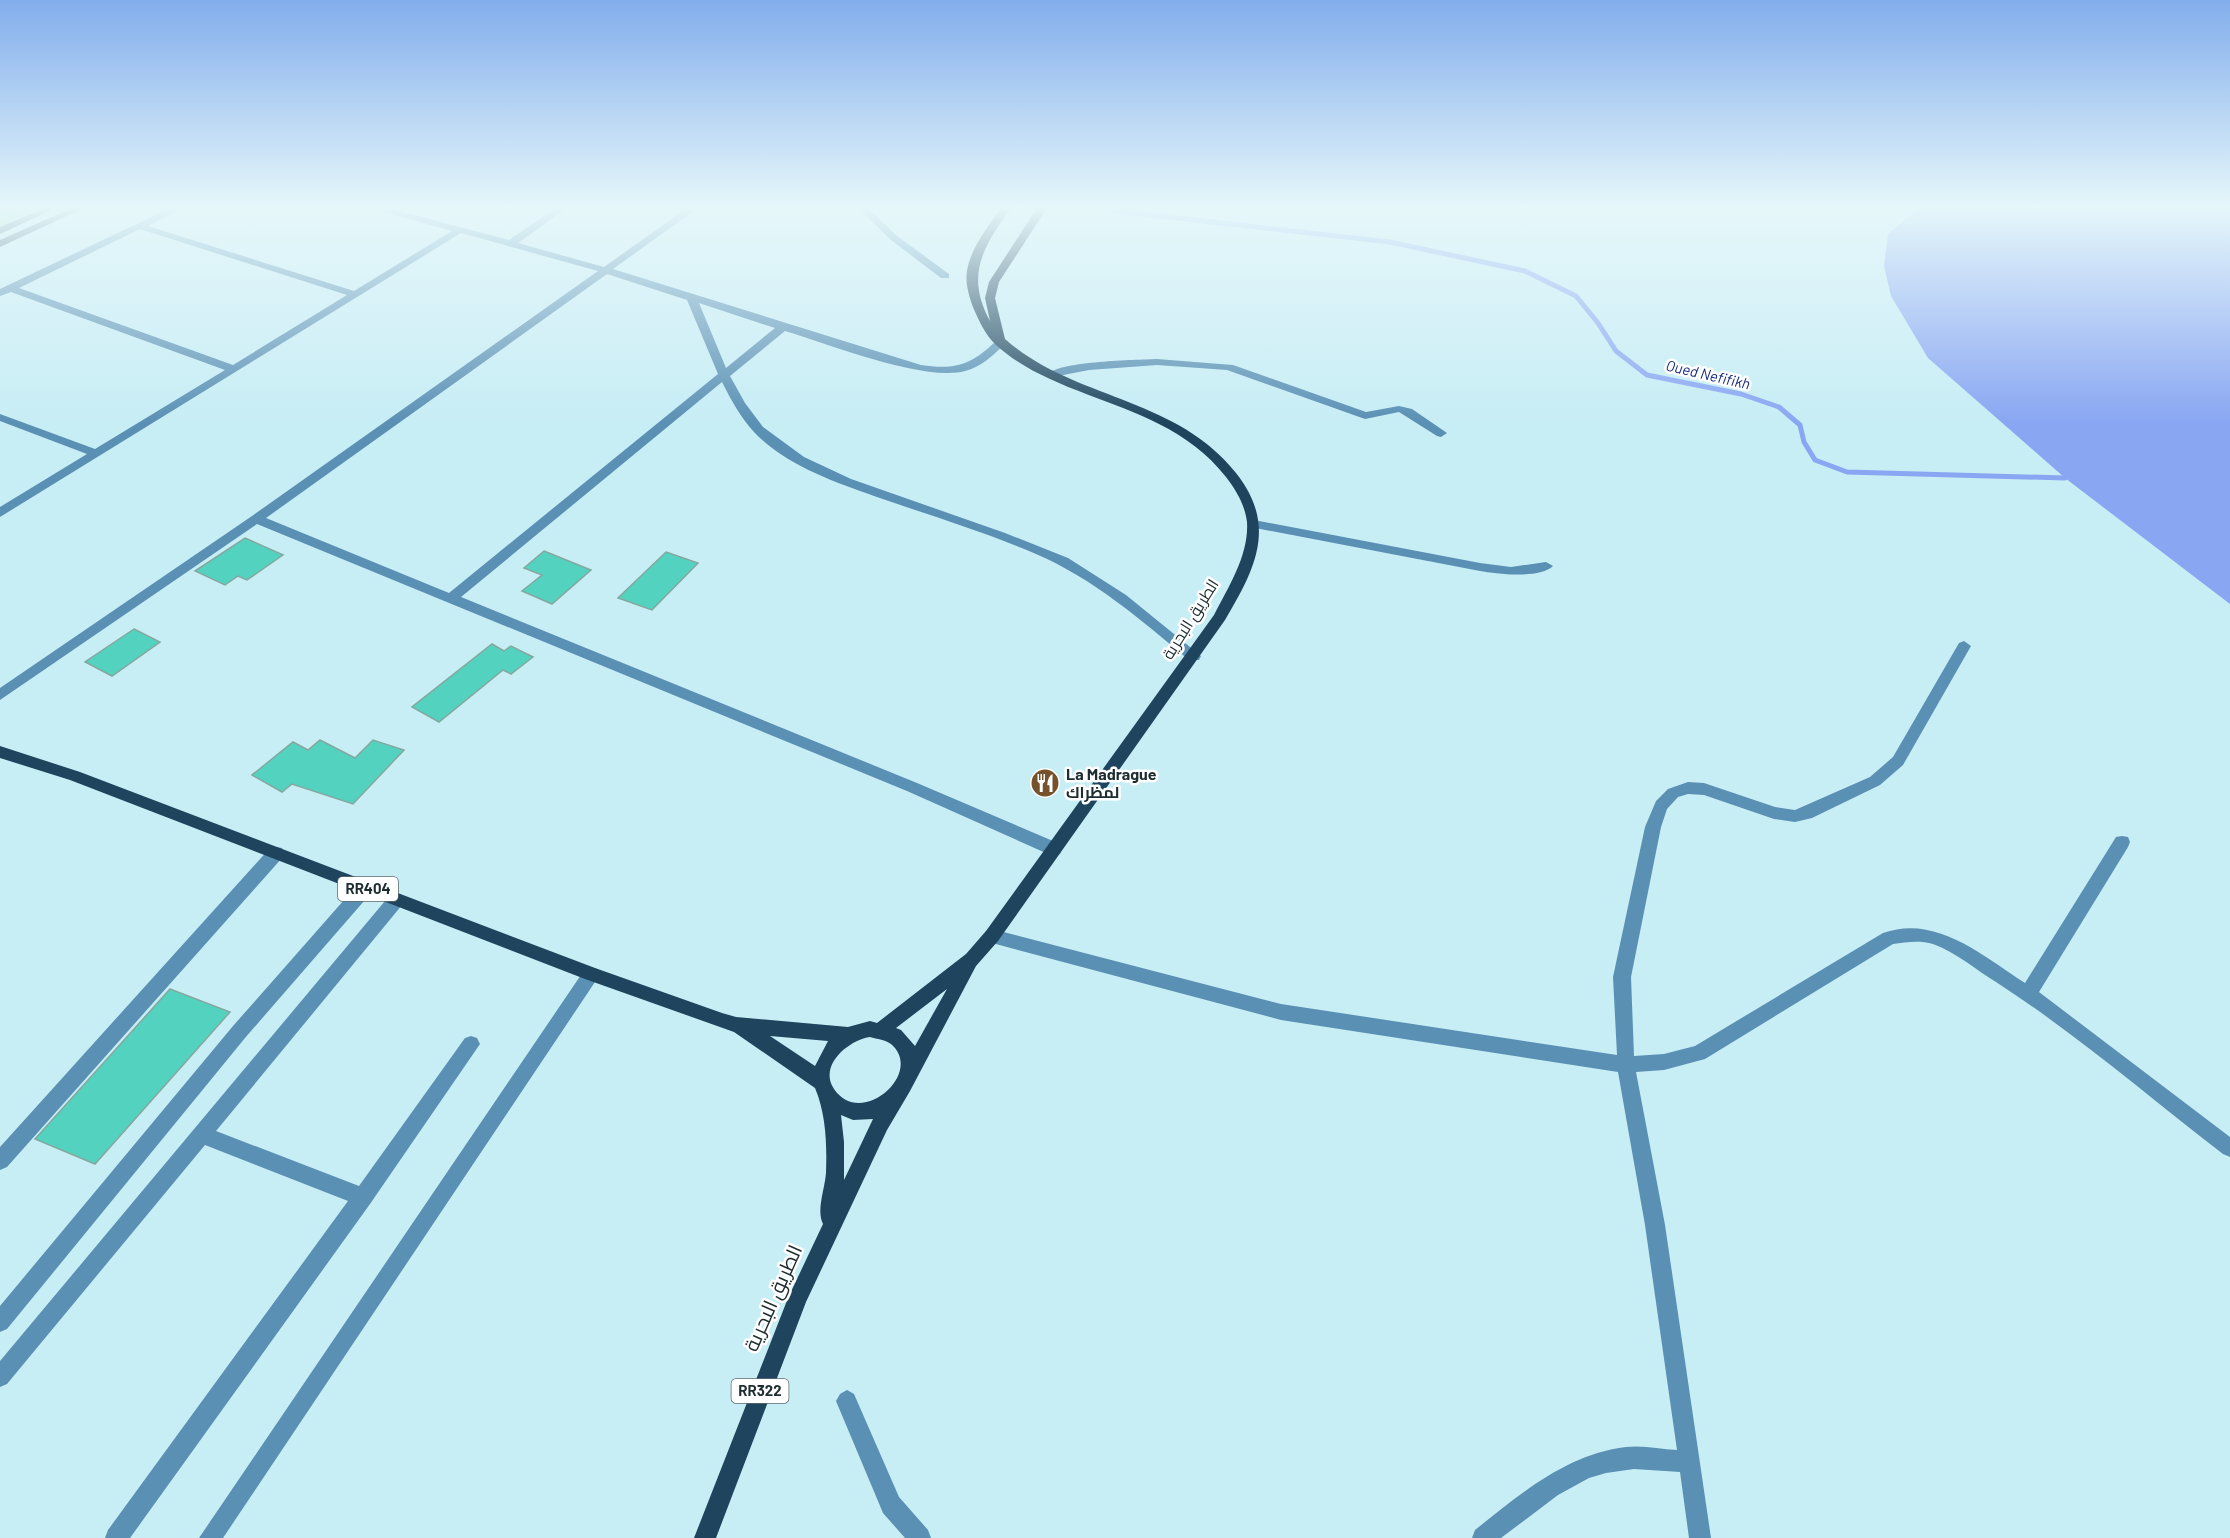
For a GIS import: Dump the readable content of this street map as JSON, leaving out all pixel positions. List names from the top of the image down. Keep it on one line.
{"streets":{"main road":["الطريق البحرية","RR404","RR322"]},"crossings":[["الطريق البحرية","RR322"],["RR404","RR322"]],"water":["Oued Nefifikh"],"places":{"restaurant":["La Madrague لمظراك"]}}
